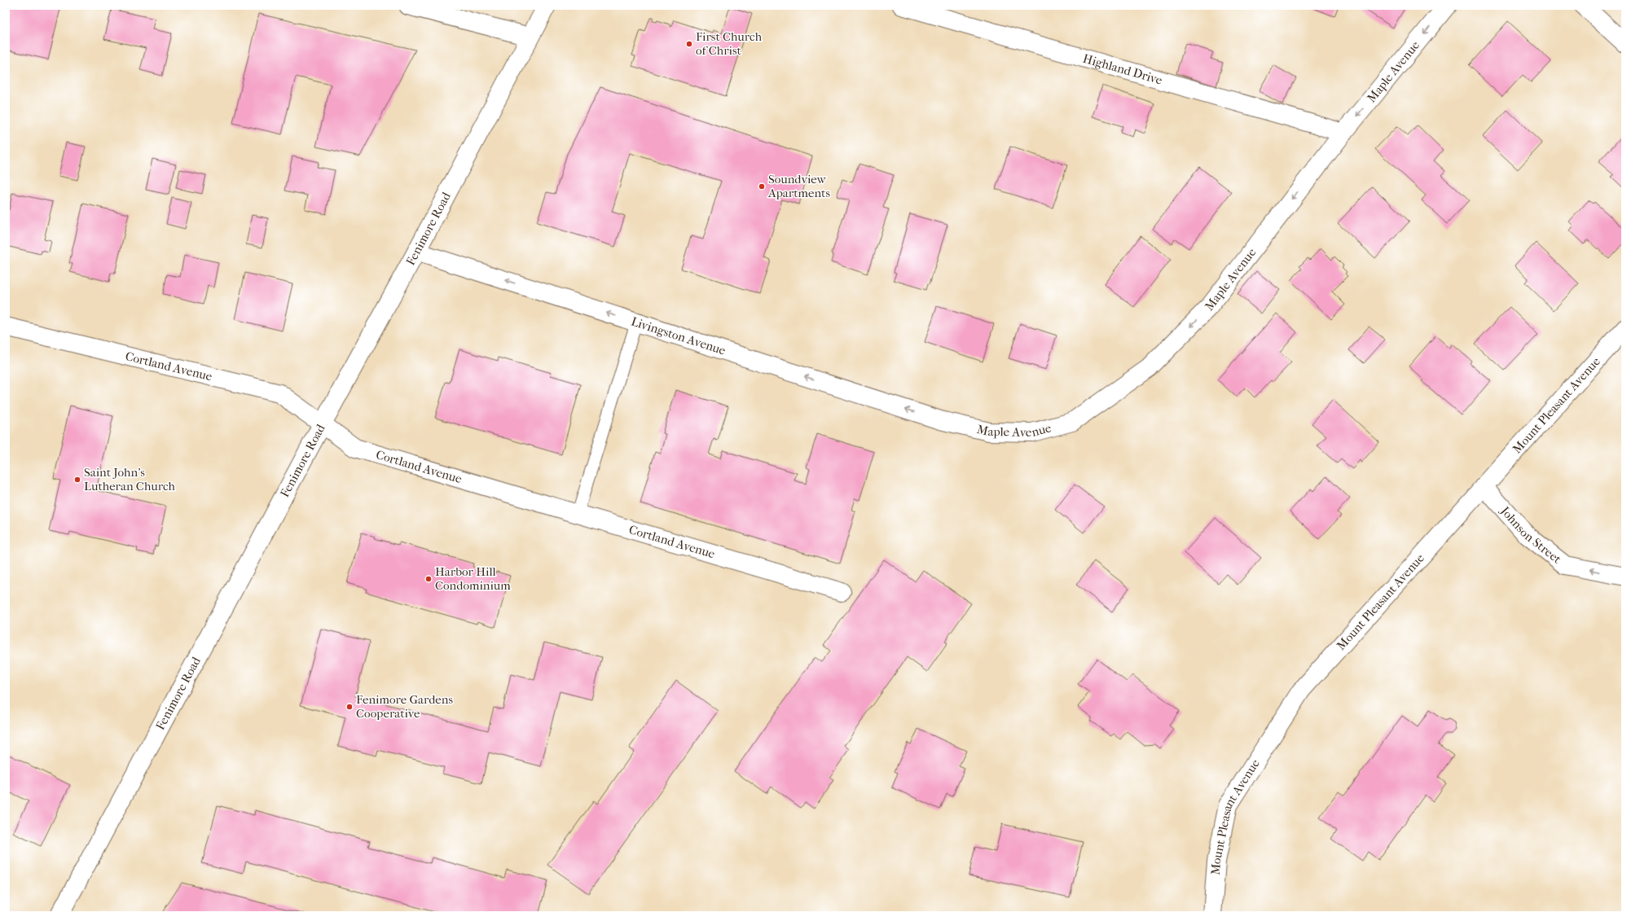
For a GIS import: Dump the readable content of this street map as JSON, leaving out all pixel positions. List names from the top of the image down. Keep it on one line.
{"streets":{"street":["Highland Drive","Maple Avenue","Fenimore Road","Livingston Avenue","Cortland Avenue","Mount Pleasant Avenue","Johnson Street"]},"crossings":[["Highland Drive","Maple Avenue"],["Maple Avenue","Livingston Avenue"],["Fenimore Road","Livingston Avenue"],["Fenimore Road","Cortland Avenue"],["Mount Pleasant Avenue","Johnson Street"]],"one_way":["Maple Avenue","Livingston Avenue","Johnson Street"],"places":["First Church of Christ","Soundview Apartments","Saint John's Lutheran Church","Harbor Hill Condominium","Fenimore Gardens Cooperative"]}
